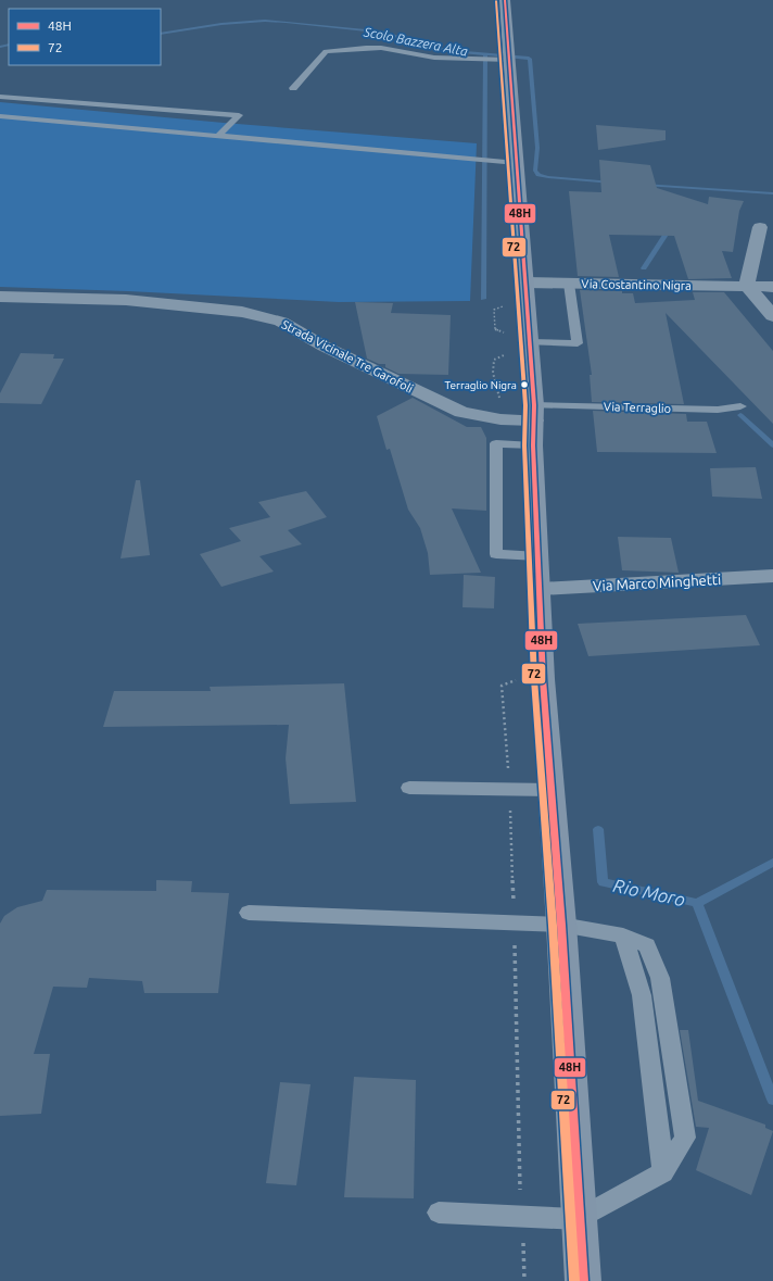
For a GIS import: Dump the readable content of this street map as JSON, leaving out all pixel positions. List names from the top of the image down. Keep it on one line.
{"streets":{"street":["Via Costantino Nigra","Strada Vicinale Tre Garofoli","Via Marco Minghetti"],"lane":["Via Terraglio"]},"crossings":[["Strada Vicinale Tre Garofoli","Via Terraglio"]],"water":["Scolo Bazzera Alta","Rio Moro"],"places":["Terraglio Nigra"],"lines":["transit line 48H","transit line 72"],"legend":["48H","72"]}
